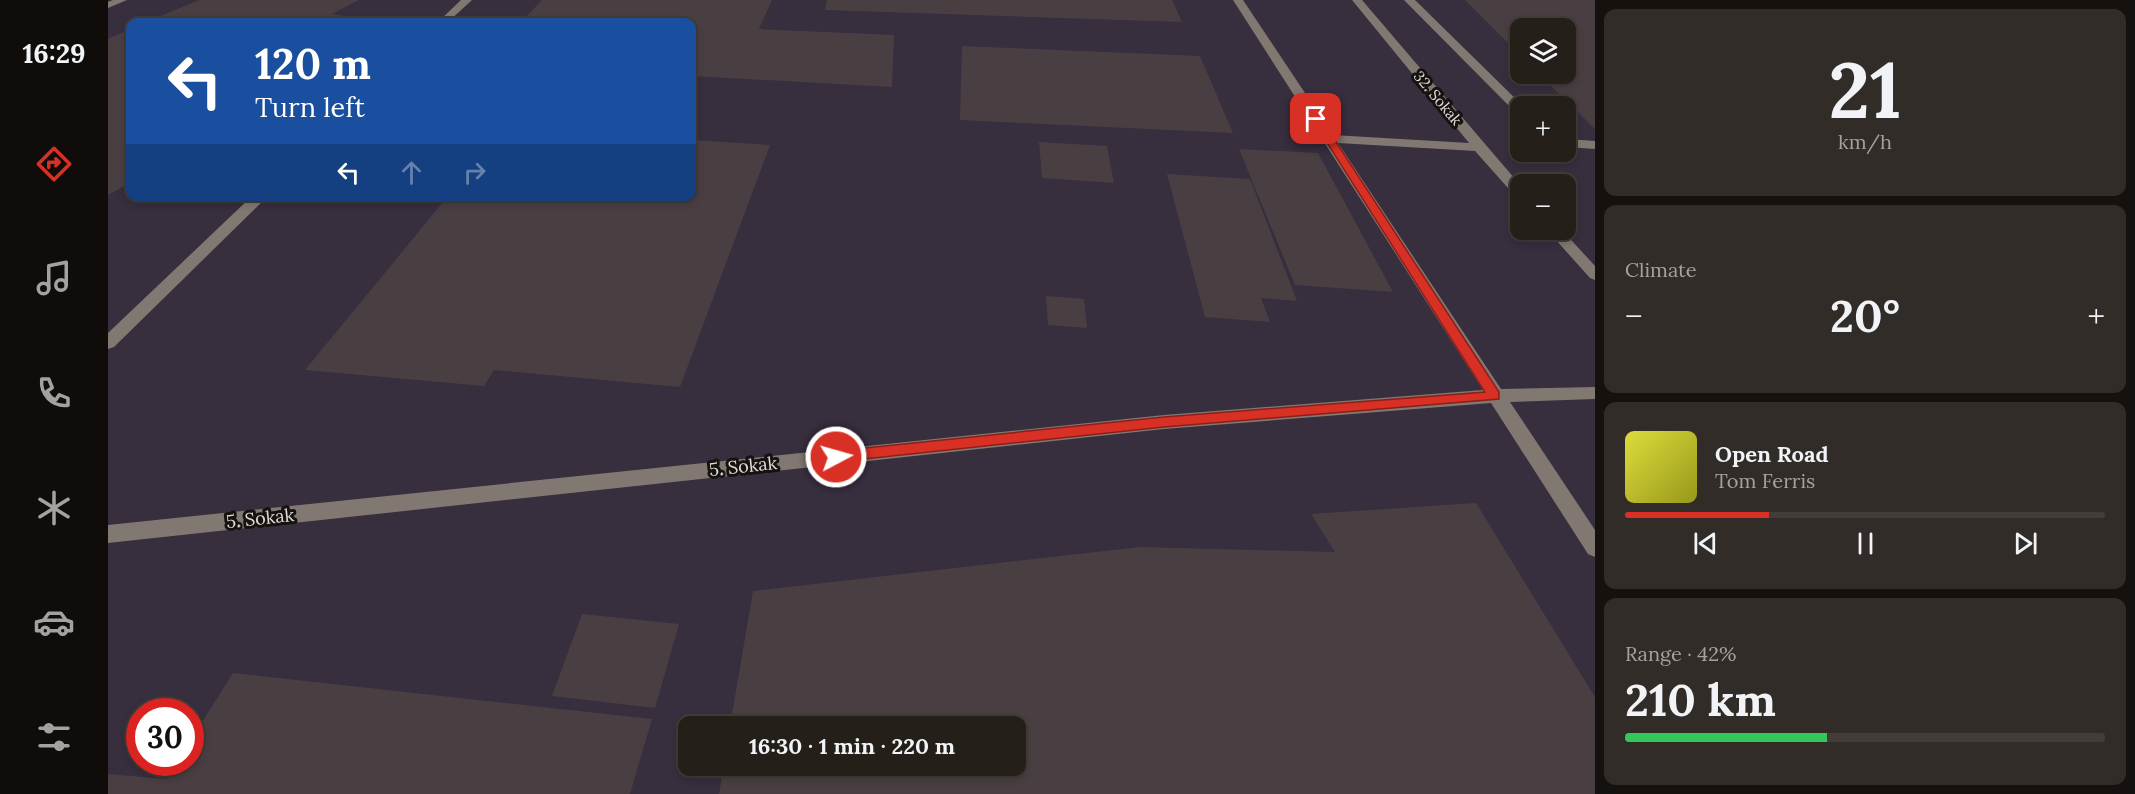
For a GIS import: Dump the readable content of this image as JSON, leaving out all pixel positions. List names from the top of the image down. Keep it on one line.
{"streets":{"street":["32. Sokak","5. Sokak"]},"page":{"tabs":"16:29","tile":[["21","km/h"],"Climate",["Range · 42%","210 km"]],"map_buttons":["+","−"],"turn":["120 m","Turn left"],"heat":["−","20°","+"],"song":["Open Road","Tom Ferris"],"limit":"30","trip":"16:30 · 1 min · 220 m"}}
